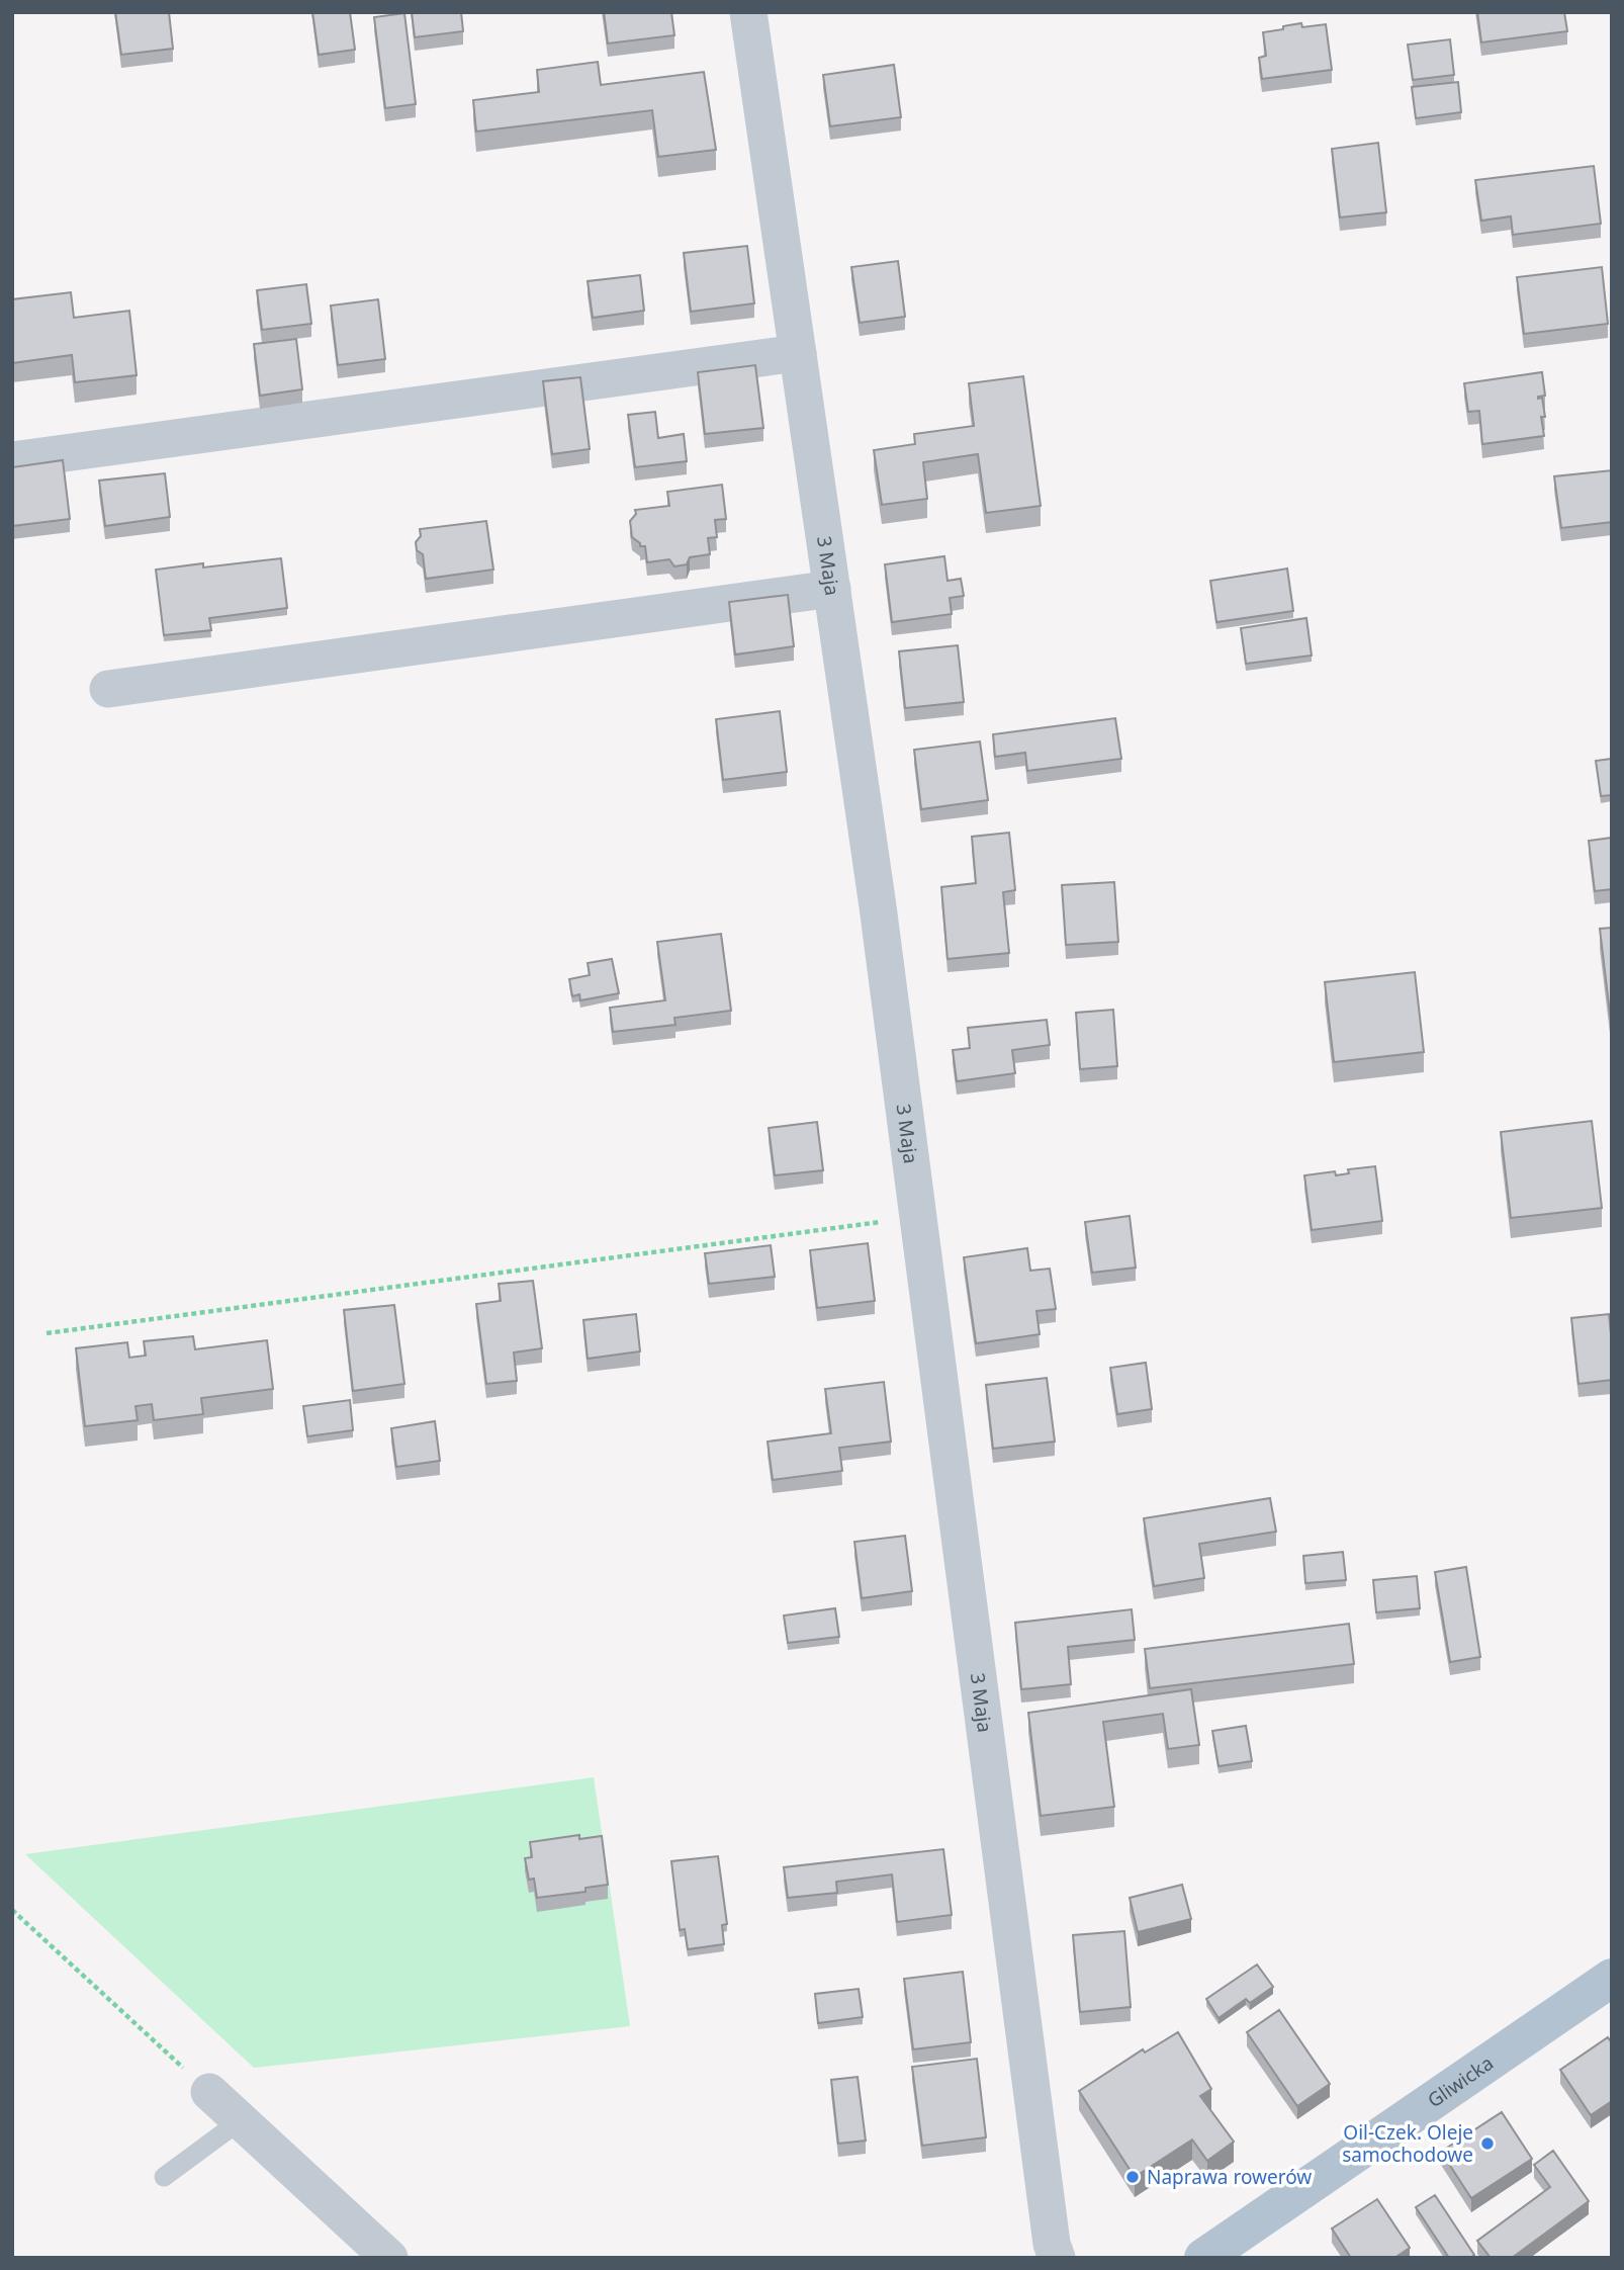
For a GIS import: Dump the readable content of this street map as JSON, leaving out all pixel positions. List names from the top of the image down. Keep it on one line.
{"streets":{"main road":["Gliwicka"],"street":["3 Maja"]},"places":["Oil-Czek. Oleje samochodowe","Naprawa rowerów"]}
